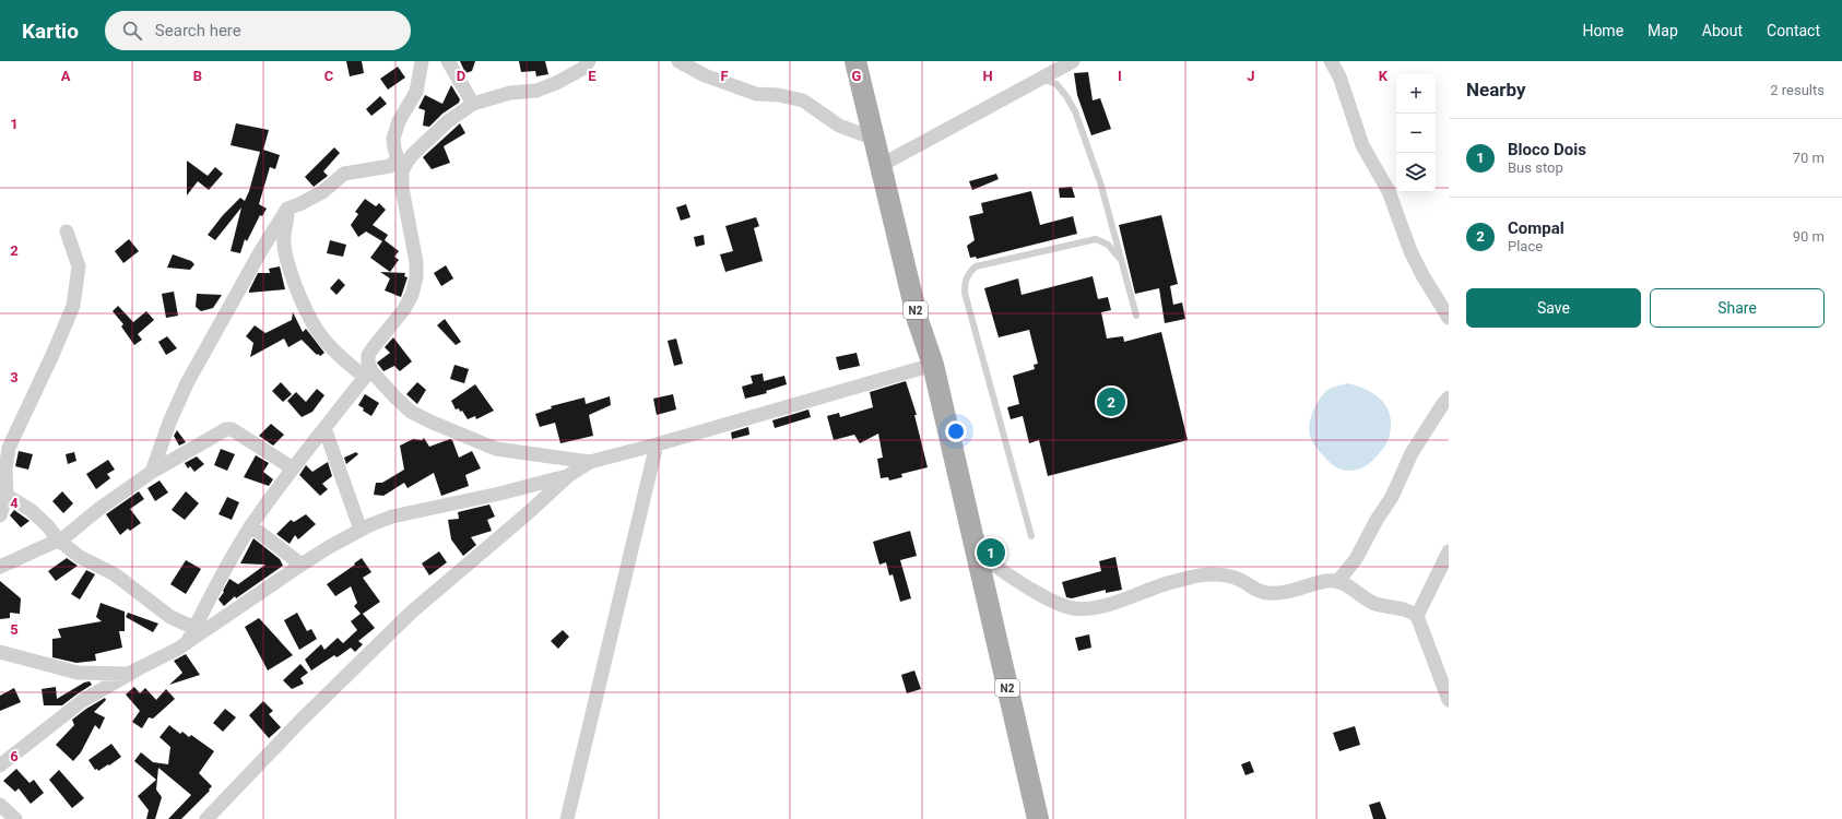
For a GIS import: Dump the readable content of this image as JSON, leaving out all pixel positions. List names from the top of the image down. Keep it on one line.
{"streets":{"main road":["N2"]},"page":{"header":"Kartio","search":"Search here","nav":["Home","Map","About","Contact"],"heading":["Nearby","2 results"],"map_buttons":["+","−"],"list":[{"mark":"1","name":"Bloco Dois","note":"Bus stop","value":"70 m"},{"mark":"2","name":"Compal","note":"Place","value":"90 m"}],"buttons":["Save","Share"],"pins":["2","1"]},"grid":{"columns":["A","B","C","D","E","F","G","H","I","J","K"],"rows":["1","2","3","4","5","6"]}}
